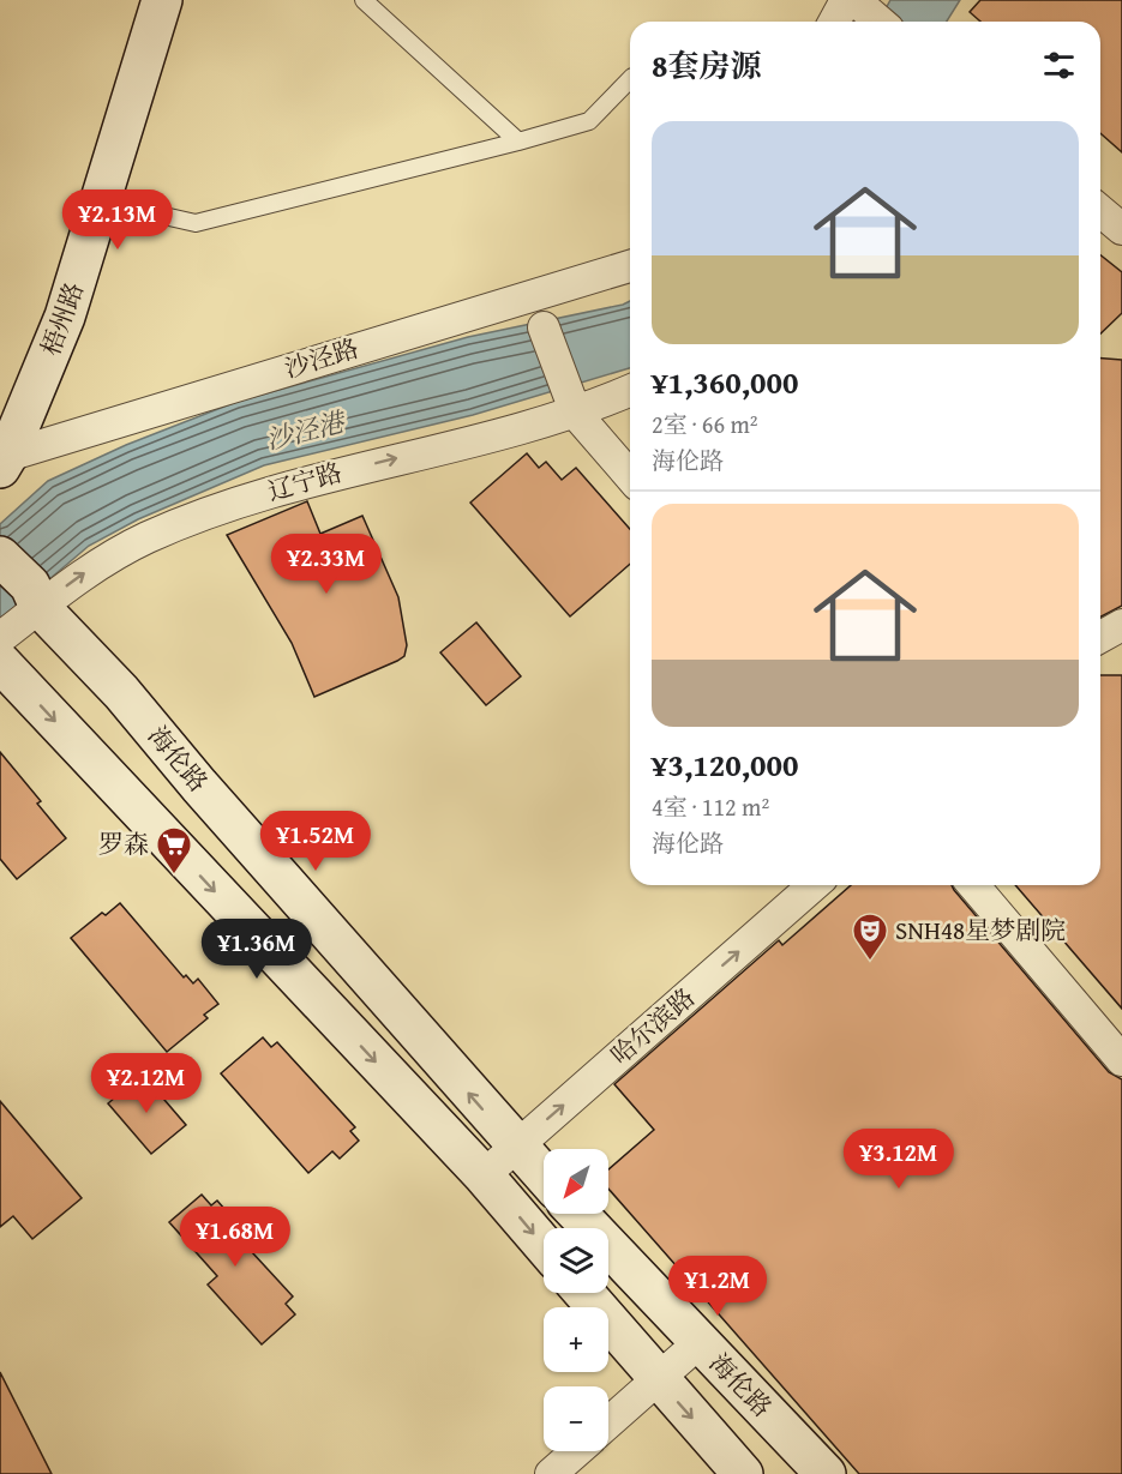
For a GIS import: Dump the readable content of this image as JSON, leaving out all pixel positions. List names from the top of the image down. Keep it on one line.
{"streets":{"main road":["梧州路","海伦路"],"street":["沙泾路","辽宁路","哈尔滨路"]},"crossings":[["梧州路","沙泾路"],["辽宁路","海伦路"],["海伦路","哈尔滨路"]],"one_way":["辽宁路","哈尔滨路"],"water":["沙泾港"],"places":{"supermarket":["罗森"],"theatre":["SNH48星梦剧院"]},"north":"bottom left","page":{"heading":"8套房源","list":[{"name":"¥1,360,000","note":"2室 · 66 m² · 海伦路"},{"name":"¥3,120,000","note":"4室 · 112 m² · 海伦路"}],"price":["¥2.13M","¥2.33M","¥1.52M","¥1.36M","¥2.12M","¥3.12M","¥1.68M","¥1.2M"],"map_buttons":["+","−"]}}
